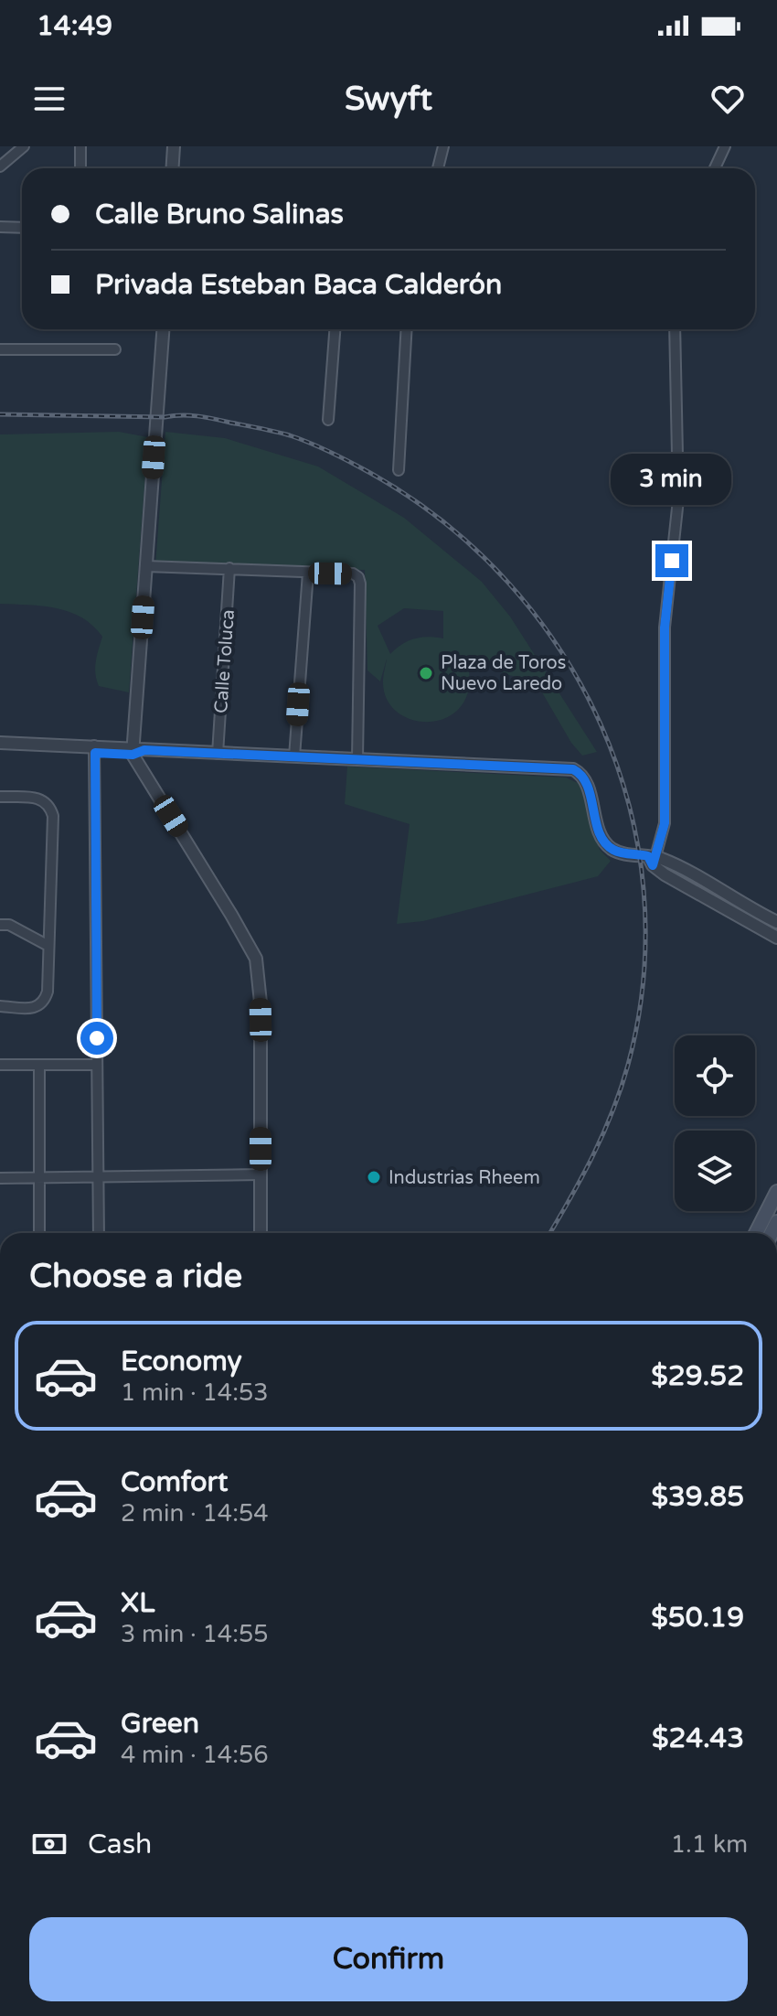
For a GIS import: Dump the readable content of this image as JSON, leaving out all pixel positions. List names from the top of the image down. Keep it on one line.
{"streets":{"street":["Calle Toluca"]},"places":["Plaza de Toros Nuevo Laredo","Industrias Rheem"],"page":{"status":"14:49","header":"Swyft","banner":["Calle Bruno Salinas","Privada Esteban Baca Calderón"],"bubble":"3 min","heading":"Choose a ride","list":[{"name":"Economy","note":"1 min · 14:53","value":"$29.52"},{"name":"Comfort","note":"2 min · 14:54","value":"$39.85"},{"name":"XL","note":"3 min · 14:55","value":"$50.19"},{"name":"Green","note":"4 min · 14:56","value":"$24.43"}],"pay":["Cash","1.1 km"],"buttons":"Confirm"}}
